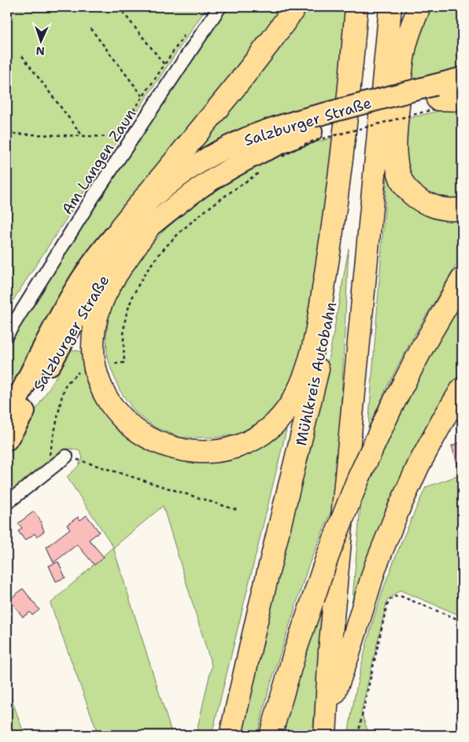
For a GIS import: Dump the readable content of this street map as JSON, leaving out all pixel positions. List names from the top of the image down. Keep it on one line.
{"streets":{"highway":["Mühlkreis Autobahn"],"main road":["Salzburger Straße"],"street":["Am Langen Zaun"]},"north":"bottom"}
